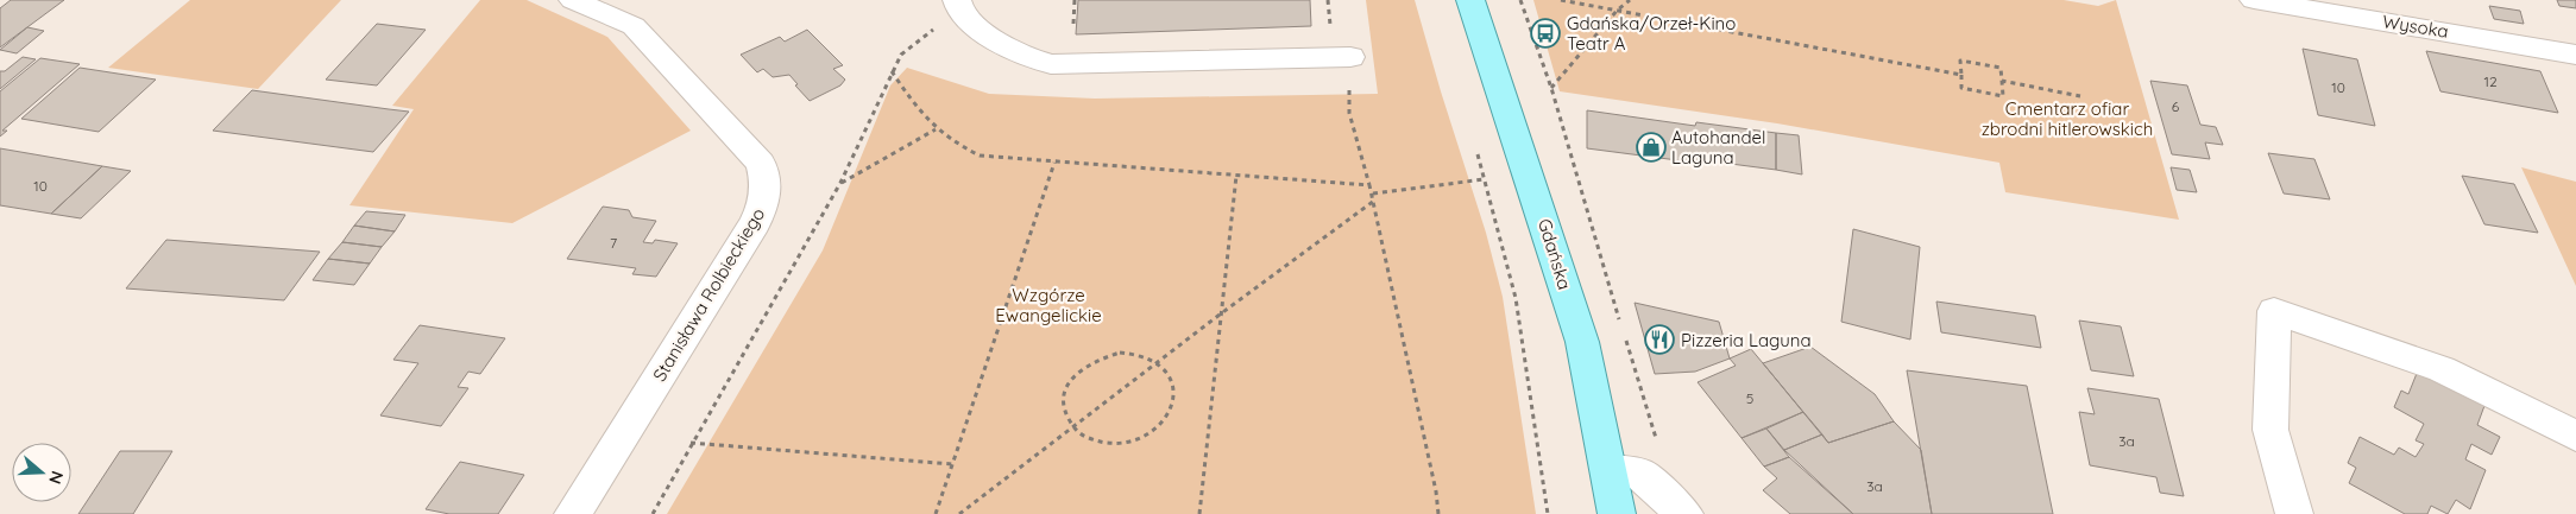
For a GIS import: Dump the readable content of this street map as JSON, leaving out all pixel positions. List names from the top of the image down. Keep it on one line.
{"streets":{"main road":["Gdańska"],"street":["Wysoka","Stanisława Rolbieckiego"]},"parks":["Cmentarz ofiar zbrodni hitlerowskich","Wzgórze Ewangelickie"],"places":{"bus stop":["Gdańska/Orzeł-Kino Teatr A"],"shop":["Autohandel Laguna"],"restaurant":["Pizzeria Laguna"]},"house_numbers":["12","10","6","10","7","5","3a","3a"],"north":"right"}
